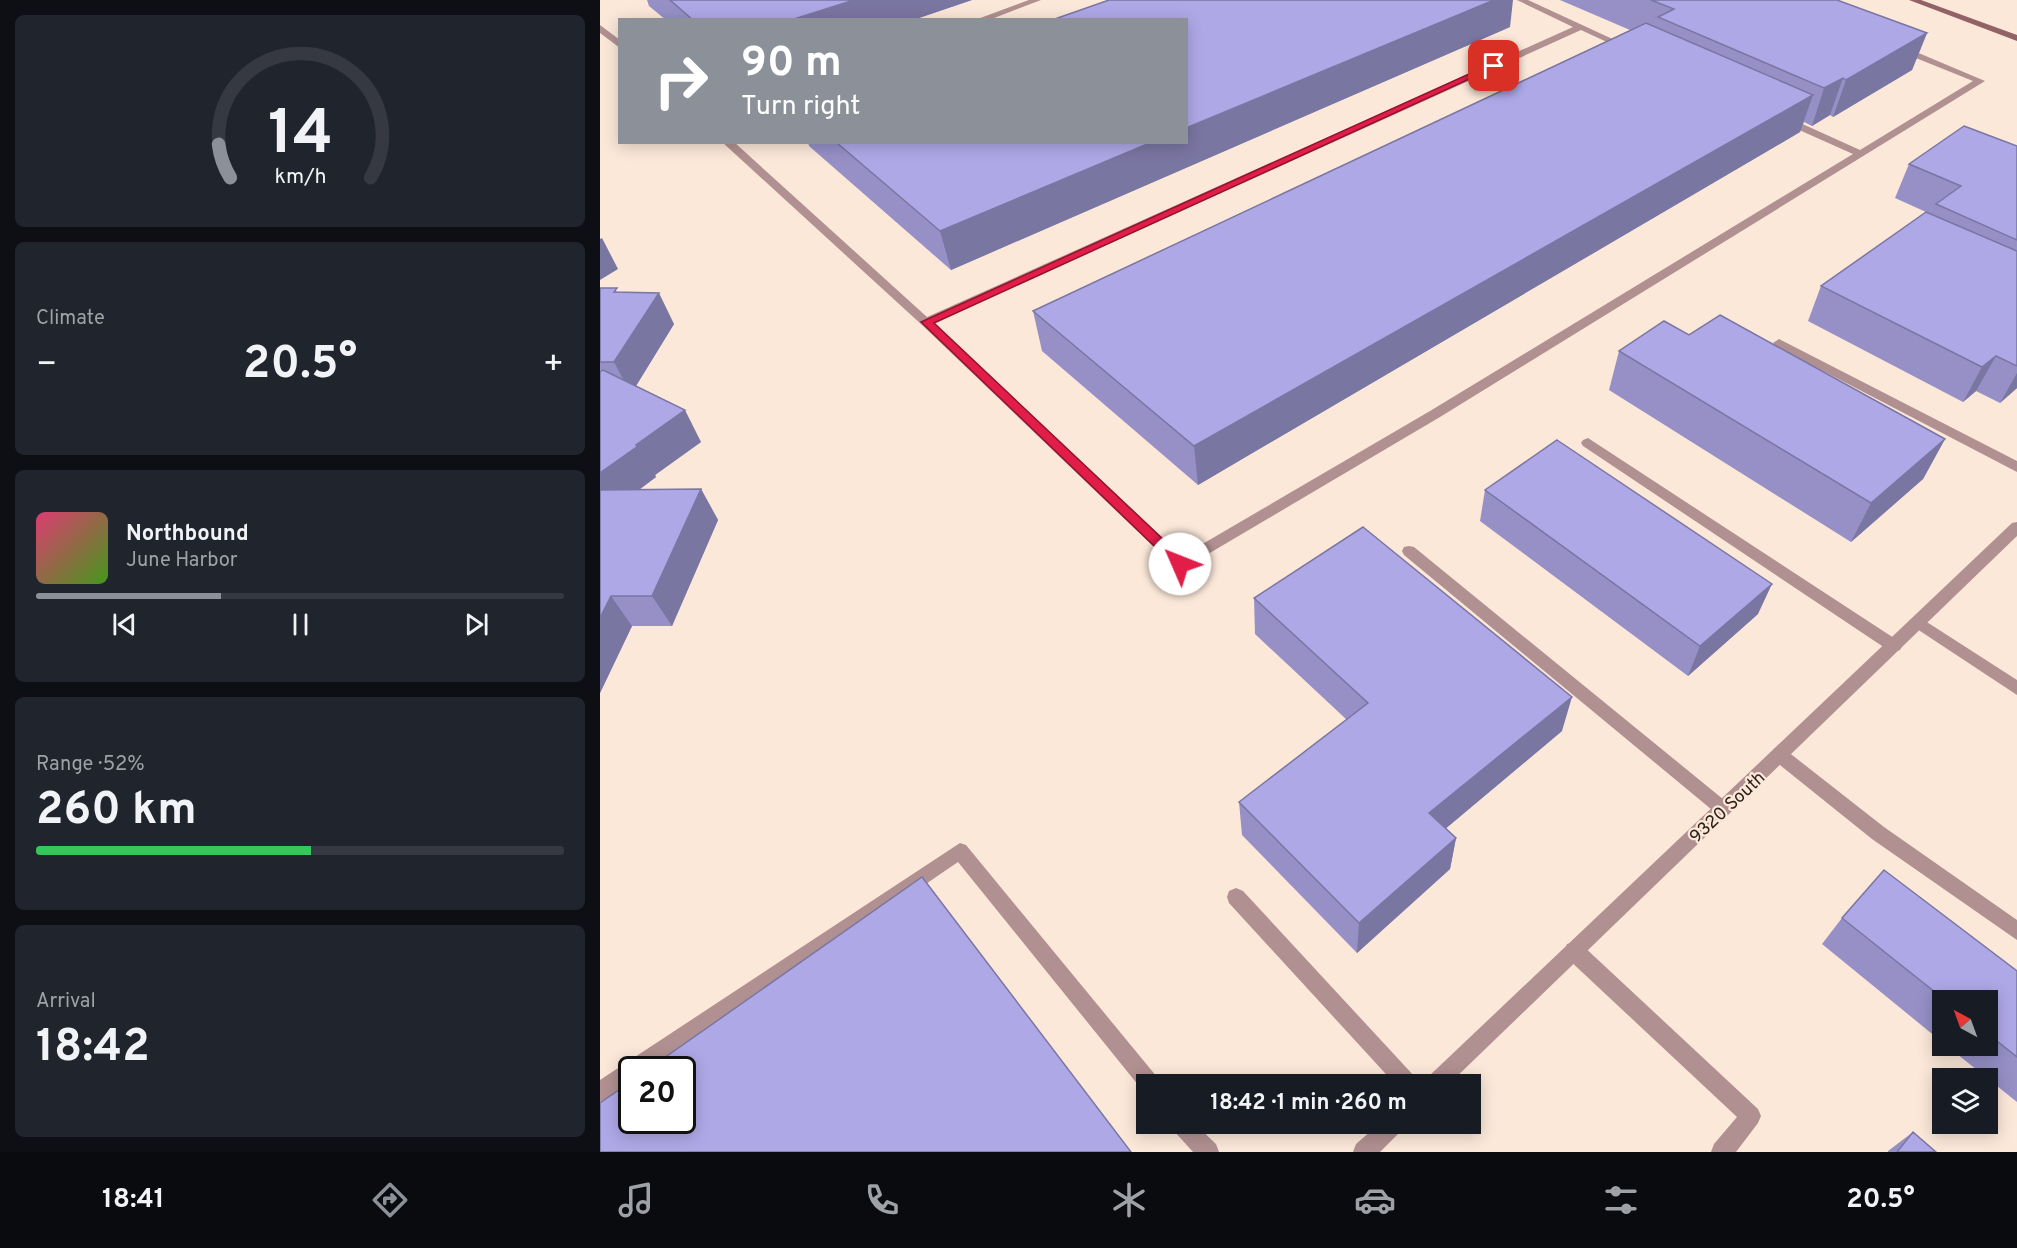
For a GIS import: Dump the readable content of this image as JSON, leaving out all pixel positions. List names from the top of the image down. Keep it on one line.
{"streets":{"street":["9320 South"]},"north":"top left","page":{"turn":["90 m","Turn right"],"tile":["Climate",["Range · 52%","260 km"],["Arrival","18:42"]],"heat":["−","20.5°","+"],"song":["Northbound","June Harbor"],"limit":"20","trip":"18:42 · 1 min · 260 m","tabs":["18:41","20.5°"],"gauge":["14","km/h"]}}
